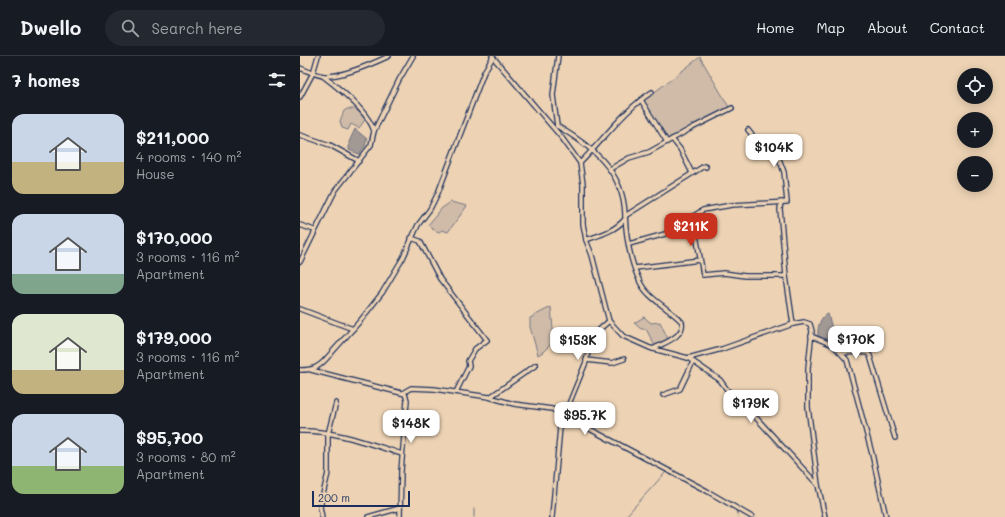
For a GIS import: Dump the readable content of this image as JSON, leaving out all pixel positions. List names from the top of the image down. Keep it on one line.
{"scale_bar":"200 m","page":{"header":"Dwello","search":"Search here","nav":["Home","Map","About","Contact"],"heading":"7 homes","map_buttons":["+","−"],"list":[{"name":"$211,000","note":"4 rooms · 140 m² · House"},{"name":"$170,000","note":"3 rooms · 116 m² · Apartment"},{"name":"$179,000","note":"3 rooms · 116 m² · Apartment"},{"name":"$95,700","note":"3 rooms · 80 m² · Apartment"}],"price":["$104K","$211K","$170K","$153K","$179K","$95.7K","$148K"],"scale":"200 m"}}
